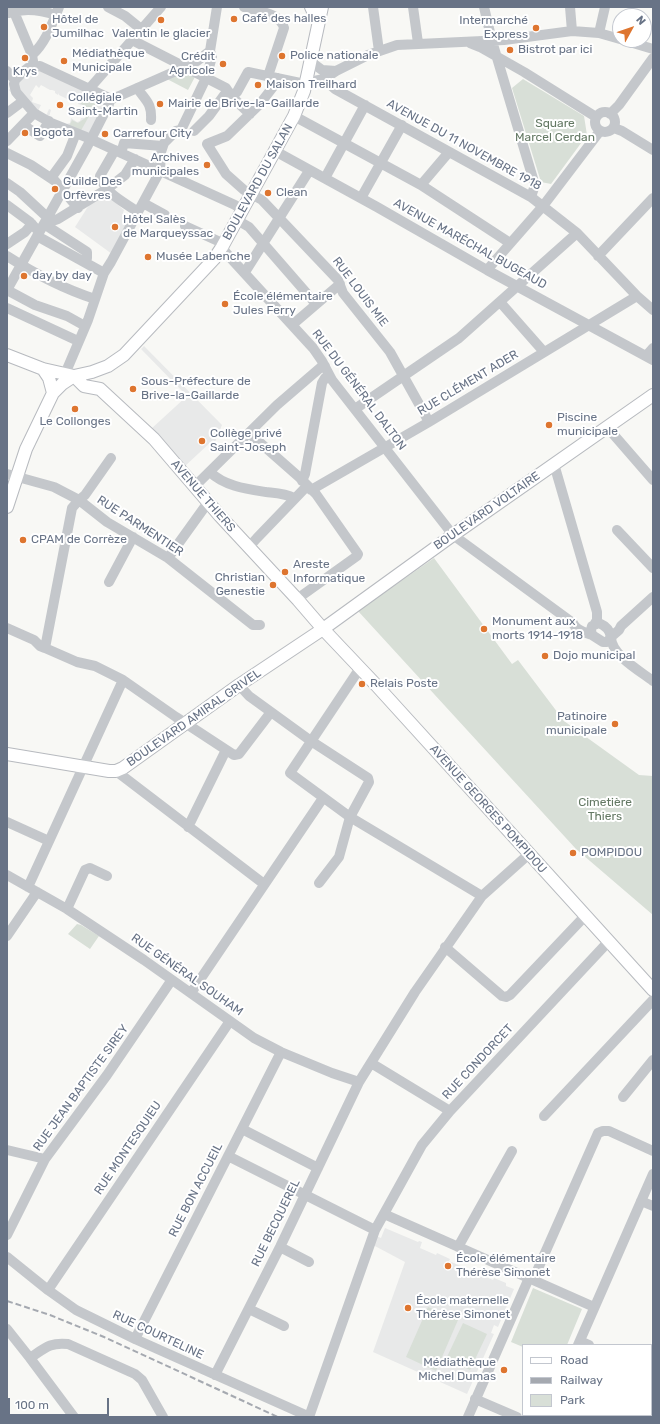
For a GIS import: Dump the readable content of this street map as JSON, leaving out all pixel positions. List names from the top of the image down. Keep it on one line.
{"streets":{"main road":["BOULEVARD DU SALAN","AVENUE THIERS","BOULEVARD VOLTAIRE","BOULEVARD AMIRAL GRIVEL","AVENUE GEORGES POMPIDOU"],"street":["AVENUE DU 11 NOVEMBRE 1918","AVENUE MARÉCHAL BUGEAUD","RUE LOUIS MIE","RUE CLÉMENT ADER","RUE DU GÉNÉRAL DALTON","RUE PARMENTIER","RUE GÉNÉRAL SOUHAM","RUE CONDORCET","RUE JEAN BAPTISTE SIREY","RUE MONTESQUIEU","RUE BON ACCUEIL","RUE BECQUEREL","RUE COURTELINE"]},"crossings":[["AVENUE DU 11 NOVEMBRE 1918","RUE CLÉMENT ADER"],["BOULEVARD DU SALAN","AVENUE MARÉCHAL BUGEAUD"],["BOULEVARD DU SALAN","RUE LOUIS MIE"],["BOULEVARD DU SALAN","RUE DU GÉNÉRAL DALTON"],["BOULEVARD DU SALAN","AVENUE THIERS"],["AVENUE MARÉCHAL BUGEAUD","RUE CLÉMENT ADER"],["RUE LOUIS MIE","RUE CLÉMENT ADER"],["RUE CLÉMENT ADER","RUE DU GÉNÉRAL DALTON"],["RUE CLÉMENT ADER","AVENUE THIERS"],["RUE DU GÉNÉRAL DALTON","BOULEVARD VOLTAIRE"],["AVENUE THIERS","BOULEVARD VOLTAIRE"],["AVENUE THIERS","BOULEVARD AMIRAL GRIVEL"],["AVENUE THIERS","AVENUE GEORGES POMPIDOU"],["BOULEVARD VOLTAIRE","BOULEVARD AMIRAL GRIVEL"],["BOULEVARD VOLTAIRE","AVENUE GEORGES POMPIDOU"],["BOULEVARD AMIRAL GRIVEL","AVENUE GEORGES POMPIDOU"],["AVENUE GEORGES POMPIDOU","RUE CONDORCET"],["AVENUE GEORGES POMPIDOU","RUE BECQUEREL"],["RUE GÉNÉRAL SOUHAM","RUE JEAN BAPTISTE SIREY"],["RUE GÉNÉRAL SOUHAM","RUE MONTESQUIEU"],["RUE GÉNÉRAL SOUHAM","RUE BON ACCUEIL"],["RUE GÉNÉRAL SOUHAM","RUE BECQUEREL"],["RUE CONDORCET","RUE COURTELINE"],["RUE MONTESQUIEU","RUE COURTELINE"],["RUE BON ACCUEIL","RUE COURTELINE"],["RUE BECQUEREL","RUE COURTELINE"]],"parks":["Square Marcel Cerdan","Cimetière Thiers"],"places":["Café des halles","Valentin le glacier","Hôtel de Jumilhac","Intermarché Express","Bistrot par ici","Police nationale","Krys","Médiathèque Municipale","Crédit Agricole","Maison Treilhard","Mairie de Brive-la-Gaillarde","Collégiale Saint-Martin","Bogota","Carrefour City","Archives municipales","Guilde Des Orfèvres","Clean","Hôtel Salès de Marqueyssac","Musée Labenche","day by day","École élémentaire Jules Ferry","Sous-Préfecture de Brive-la-Gaillarde","Le Collonges","Piscine municipale","Collège privé Saint-Joseph","CPAM de Corrèze","Areste Informatique","Christian Genestie","Monument aux morts 1914-1918","Dojo municipal","Relais Poste","Patinoire municipale","POMPIDOU","École élémentaire Thérèse Simonet","École maternelle Thérèse Simonet","Médiathèque Michel Dumas"],"legend":["Road","Railway","Park"],"scale_bar":"100 m","north":"top right"}
